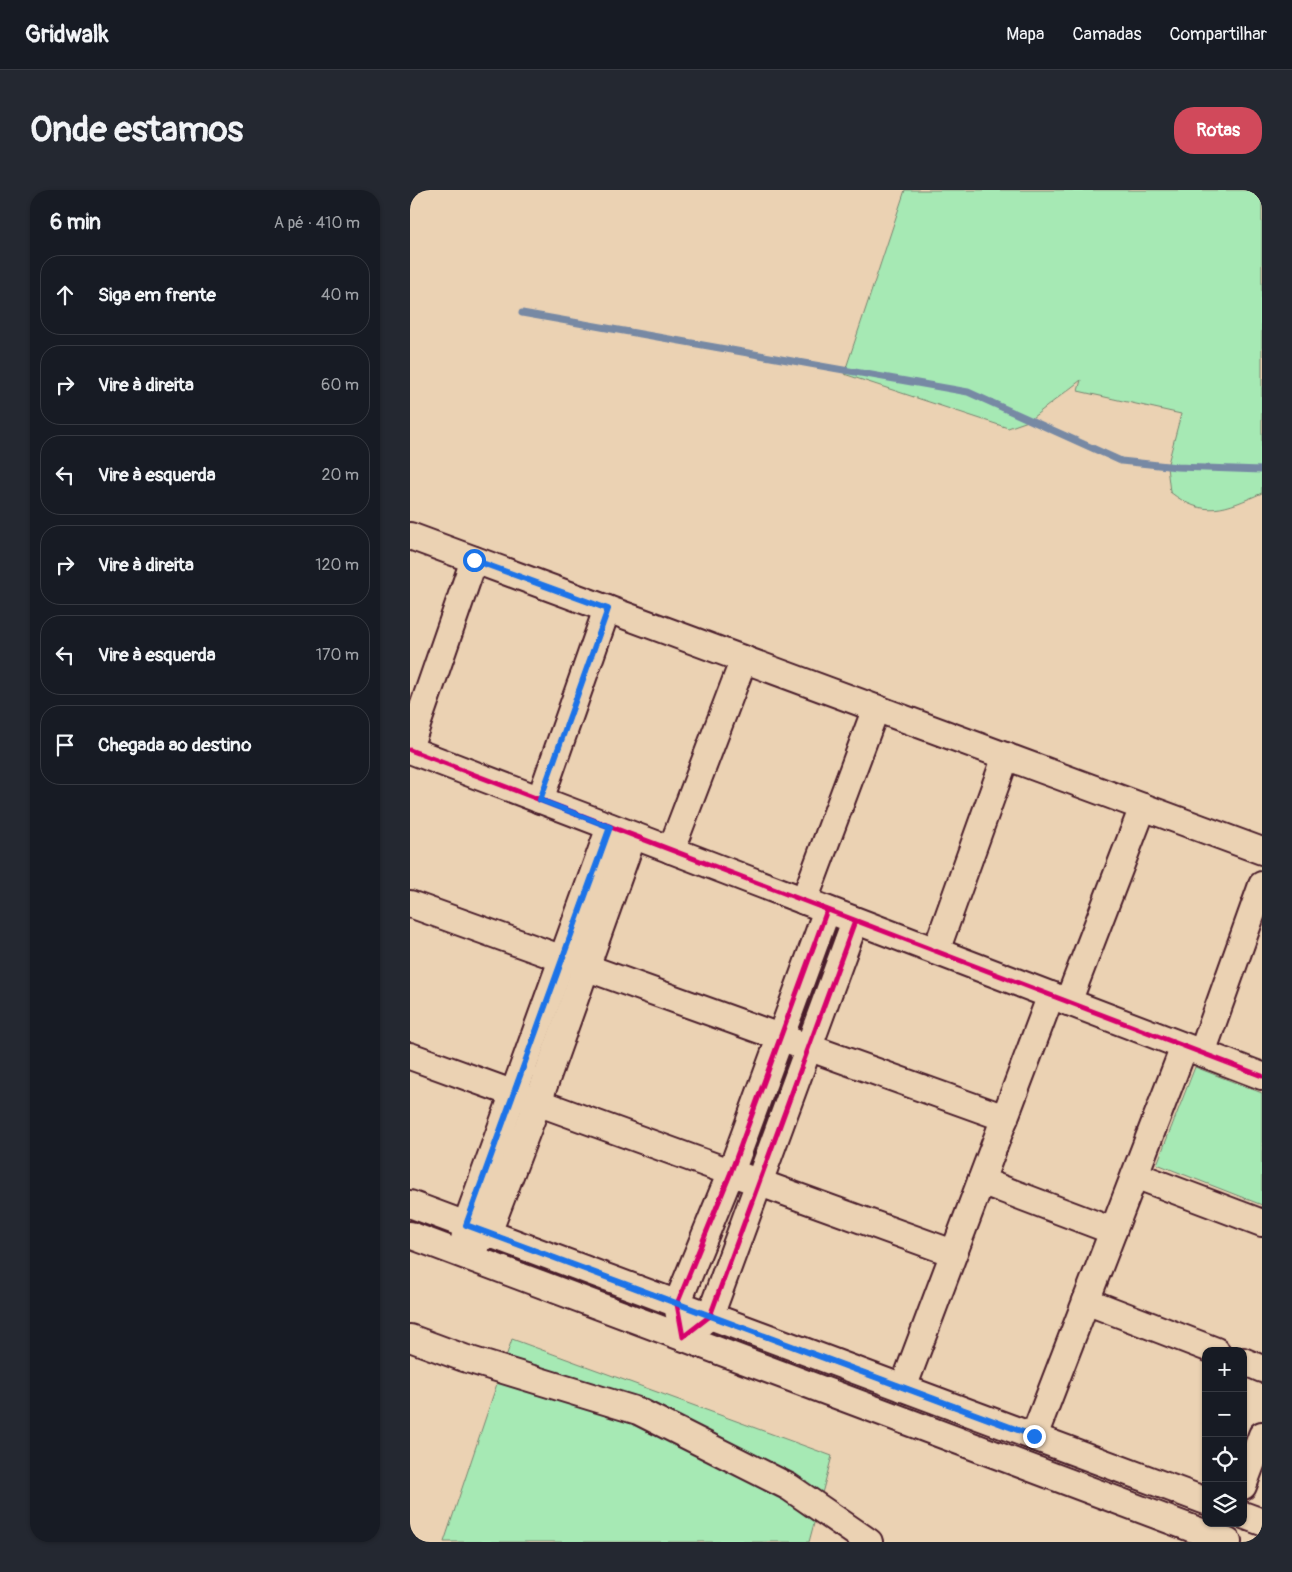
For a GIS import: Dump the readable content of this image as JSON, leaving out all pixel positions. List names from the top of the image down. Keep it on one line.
{"page":{"header":"Gridwalk","nav":["Mapa","Camadas","Compartilhar"],"buttons":"Rotas","title":"Onde estamos","heading":["6 min","A pé · 410 m"],"list":[["Siga em frente","40 m"],["Vire à direita","60 m"],["Vire à esquerda","20 m"],["Vire à direita","120 m"],["Vire à esquerda","170 m"],"Chegada ao destino"],"map_buttons":["+","−"]}}
